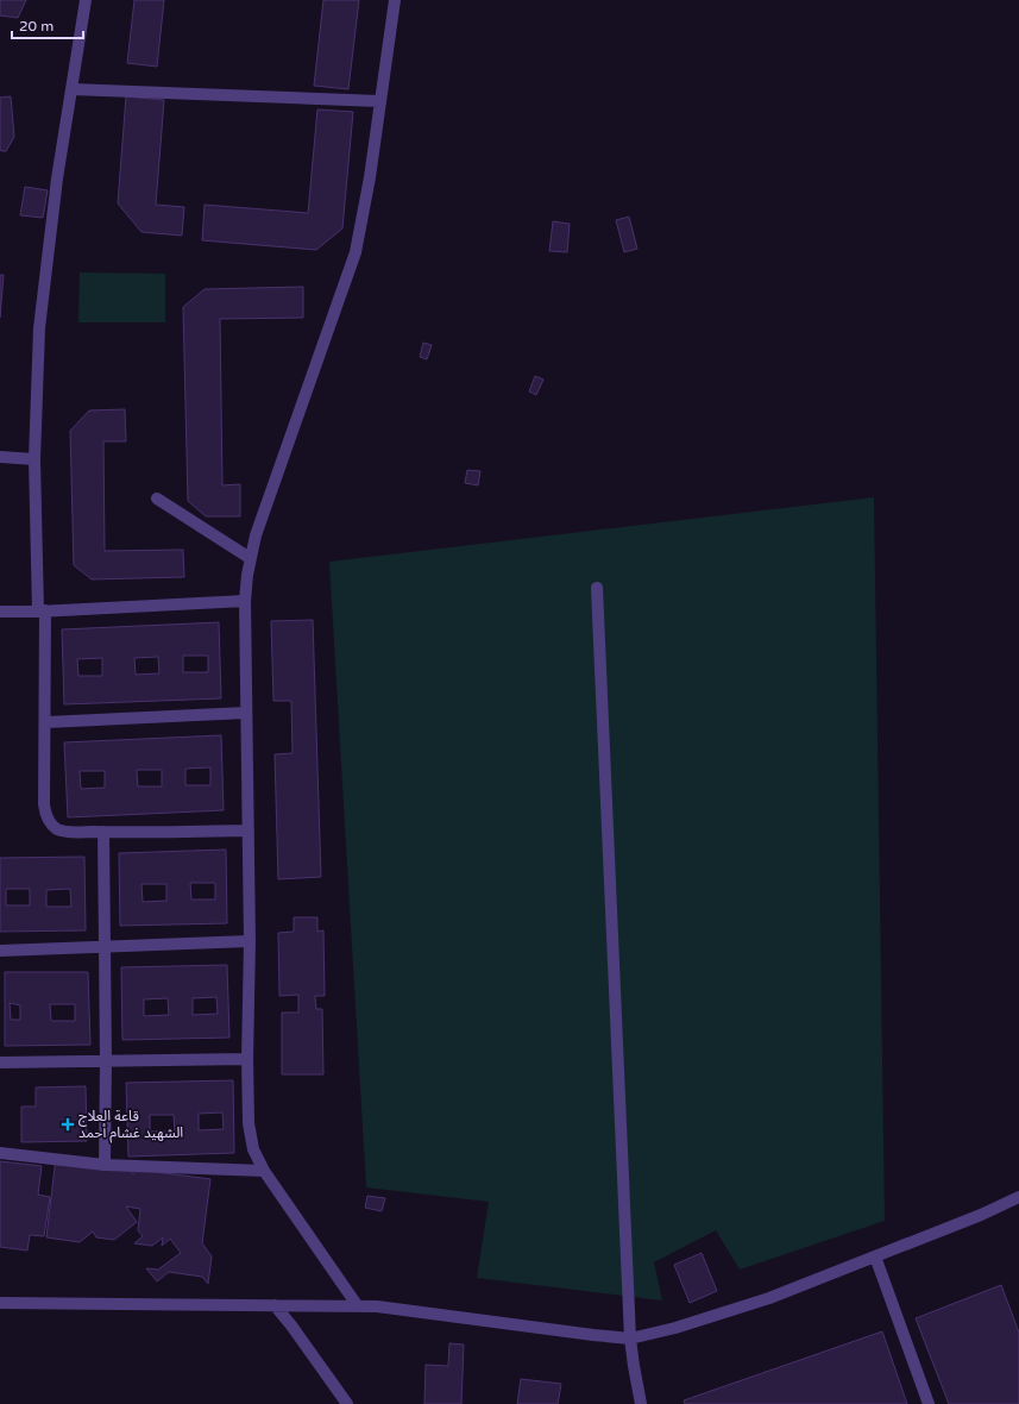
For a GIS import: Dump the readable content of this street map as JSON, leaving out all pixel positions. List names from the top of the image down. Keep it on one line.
{"places":{"health":["قاعة العلاج الشهيد غشام أحمد"]},"scale_bar":"20 m"}
